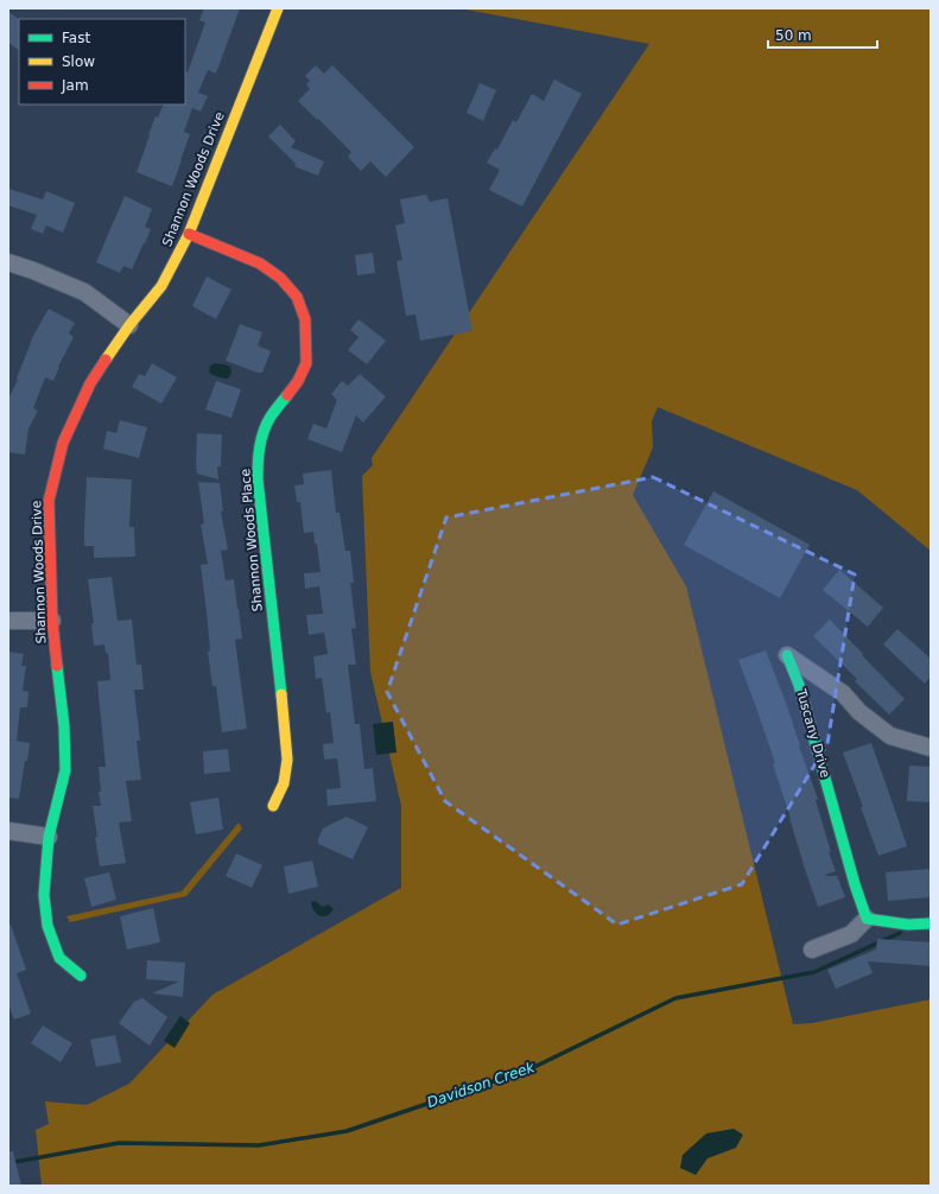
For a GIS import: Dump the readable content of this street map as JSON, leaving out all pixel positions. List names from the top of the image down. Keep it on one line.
{"streets":{"street":["Shannon Woods Drive","Shannon Woods Place","Tuscany Drive"]},"crossings":[["Shannon Woods Drive","Shannon Woods Place"]],"water":["Davidson Creek"],"legend":["Fast","Slow","Jam"],"scale_bar":"50 m"}
